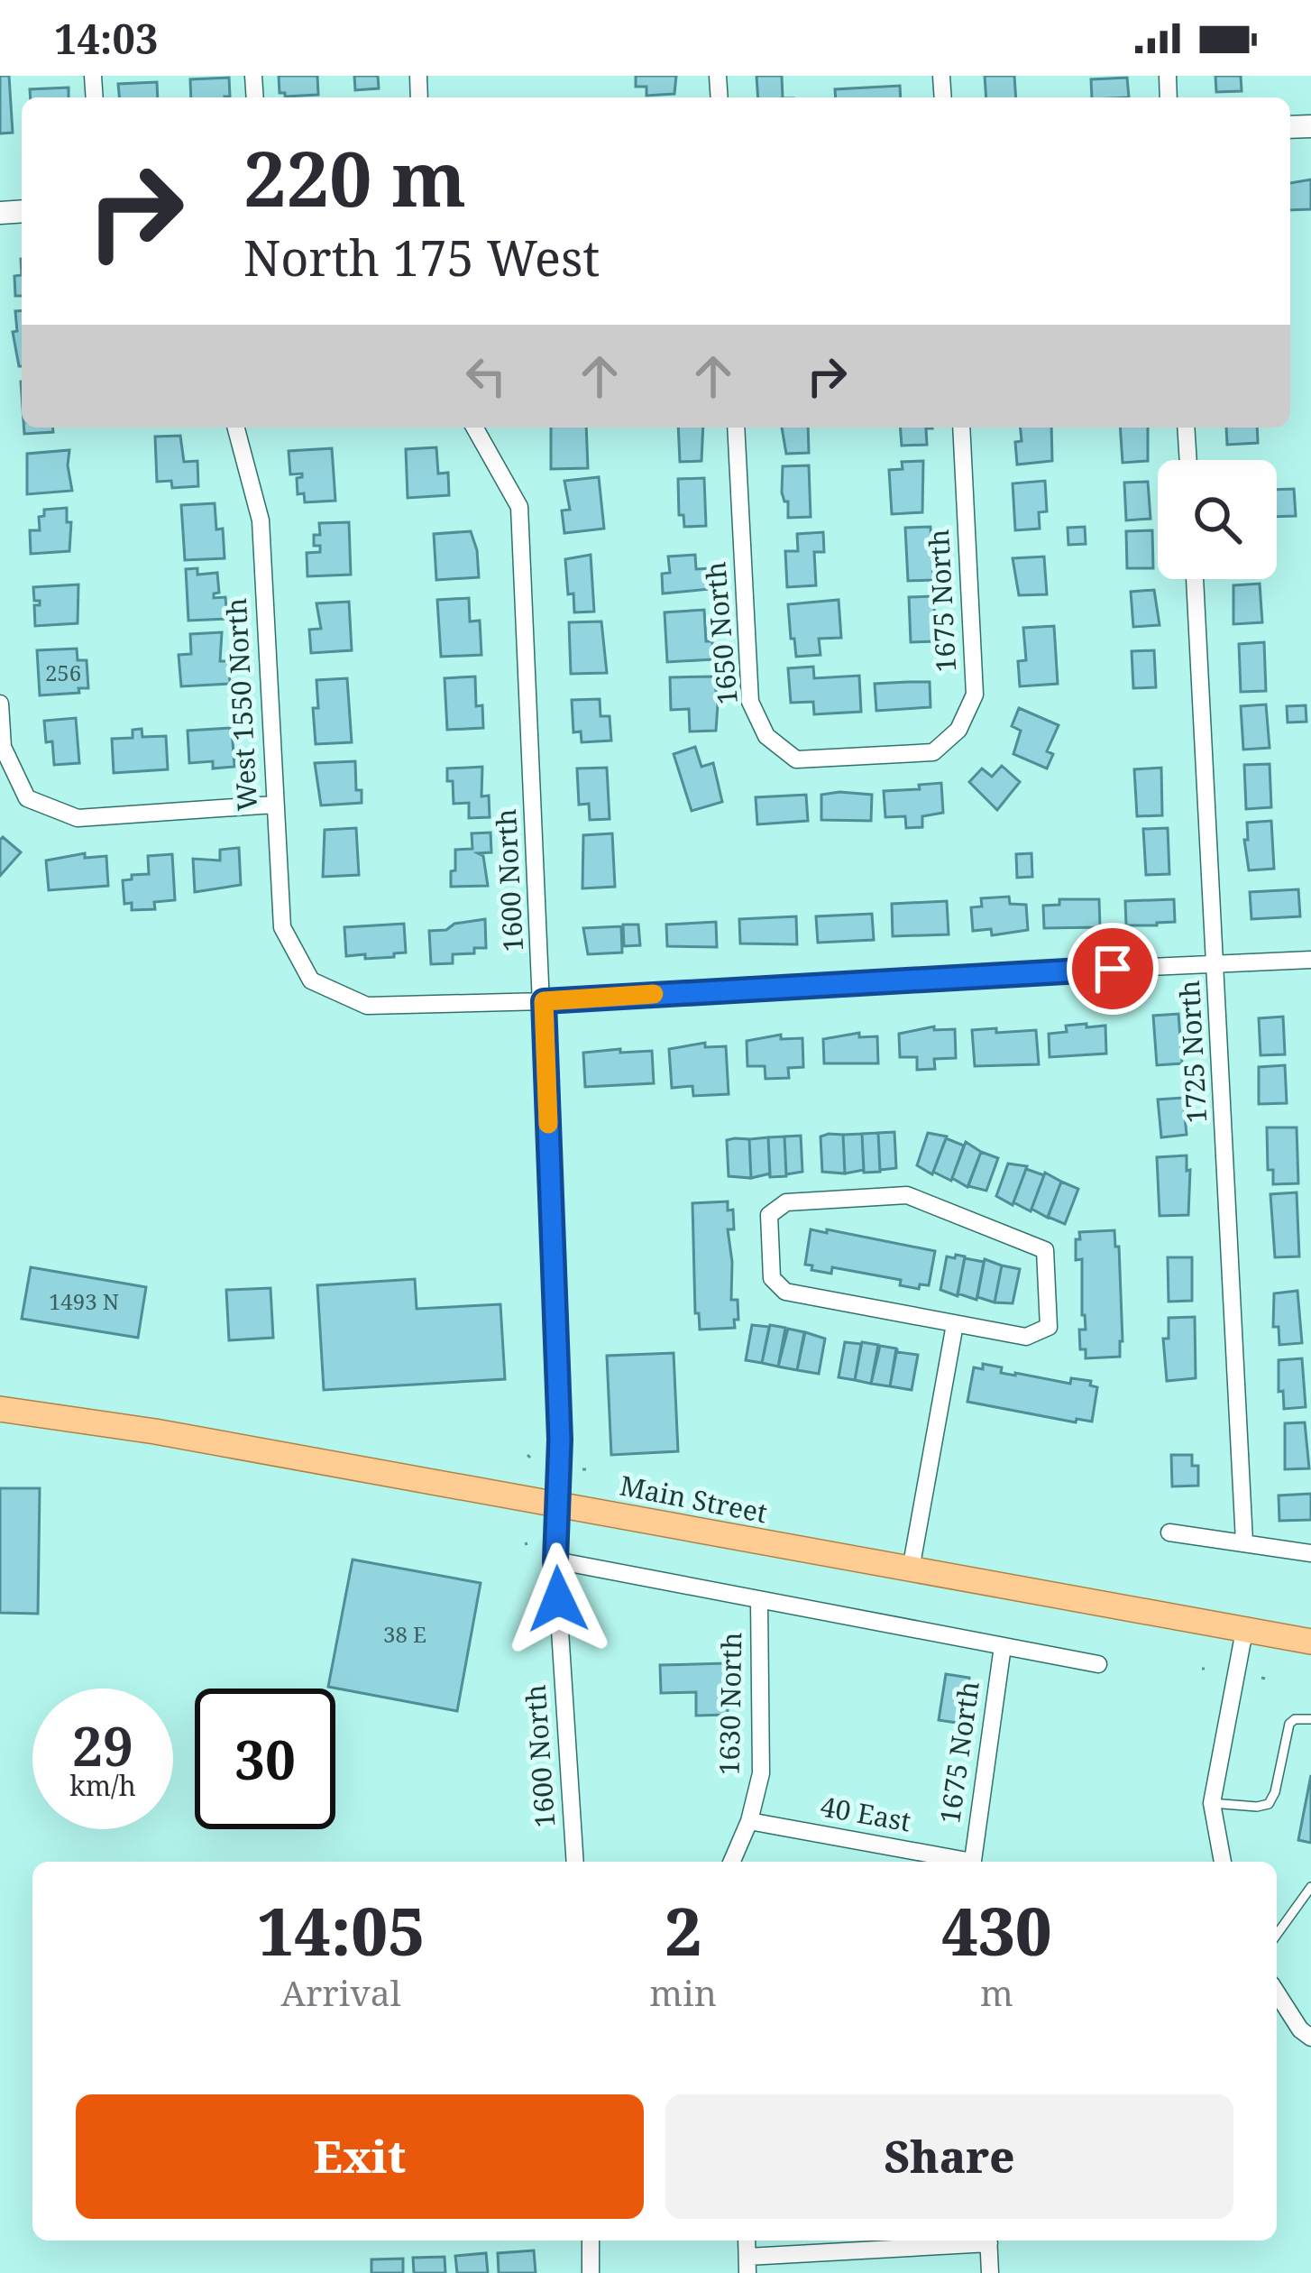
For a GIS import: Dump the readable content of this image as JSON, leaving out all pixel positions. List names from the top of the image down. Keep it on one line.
{"streets":{"main road":["Main Street"],"street":["1675 North","1650 North","West 1550 North","1600 North","1725 North","1630 North","40 East"]},"crossings":[["1675 North","1650 North"],["West 1550 North","1600 North"],["1600 North","Main Street"],["1630 North","40 East"]],"house_numbers":["256","1493 N","38 E"],"page":{"status":"14:03","turn":["220 m","North 175 West"],"speed":"29 km/h","limit":"30","eta":["14:05","Arrival","2","min","430","m"],"buttons":["Exit","Share"]}}
